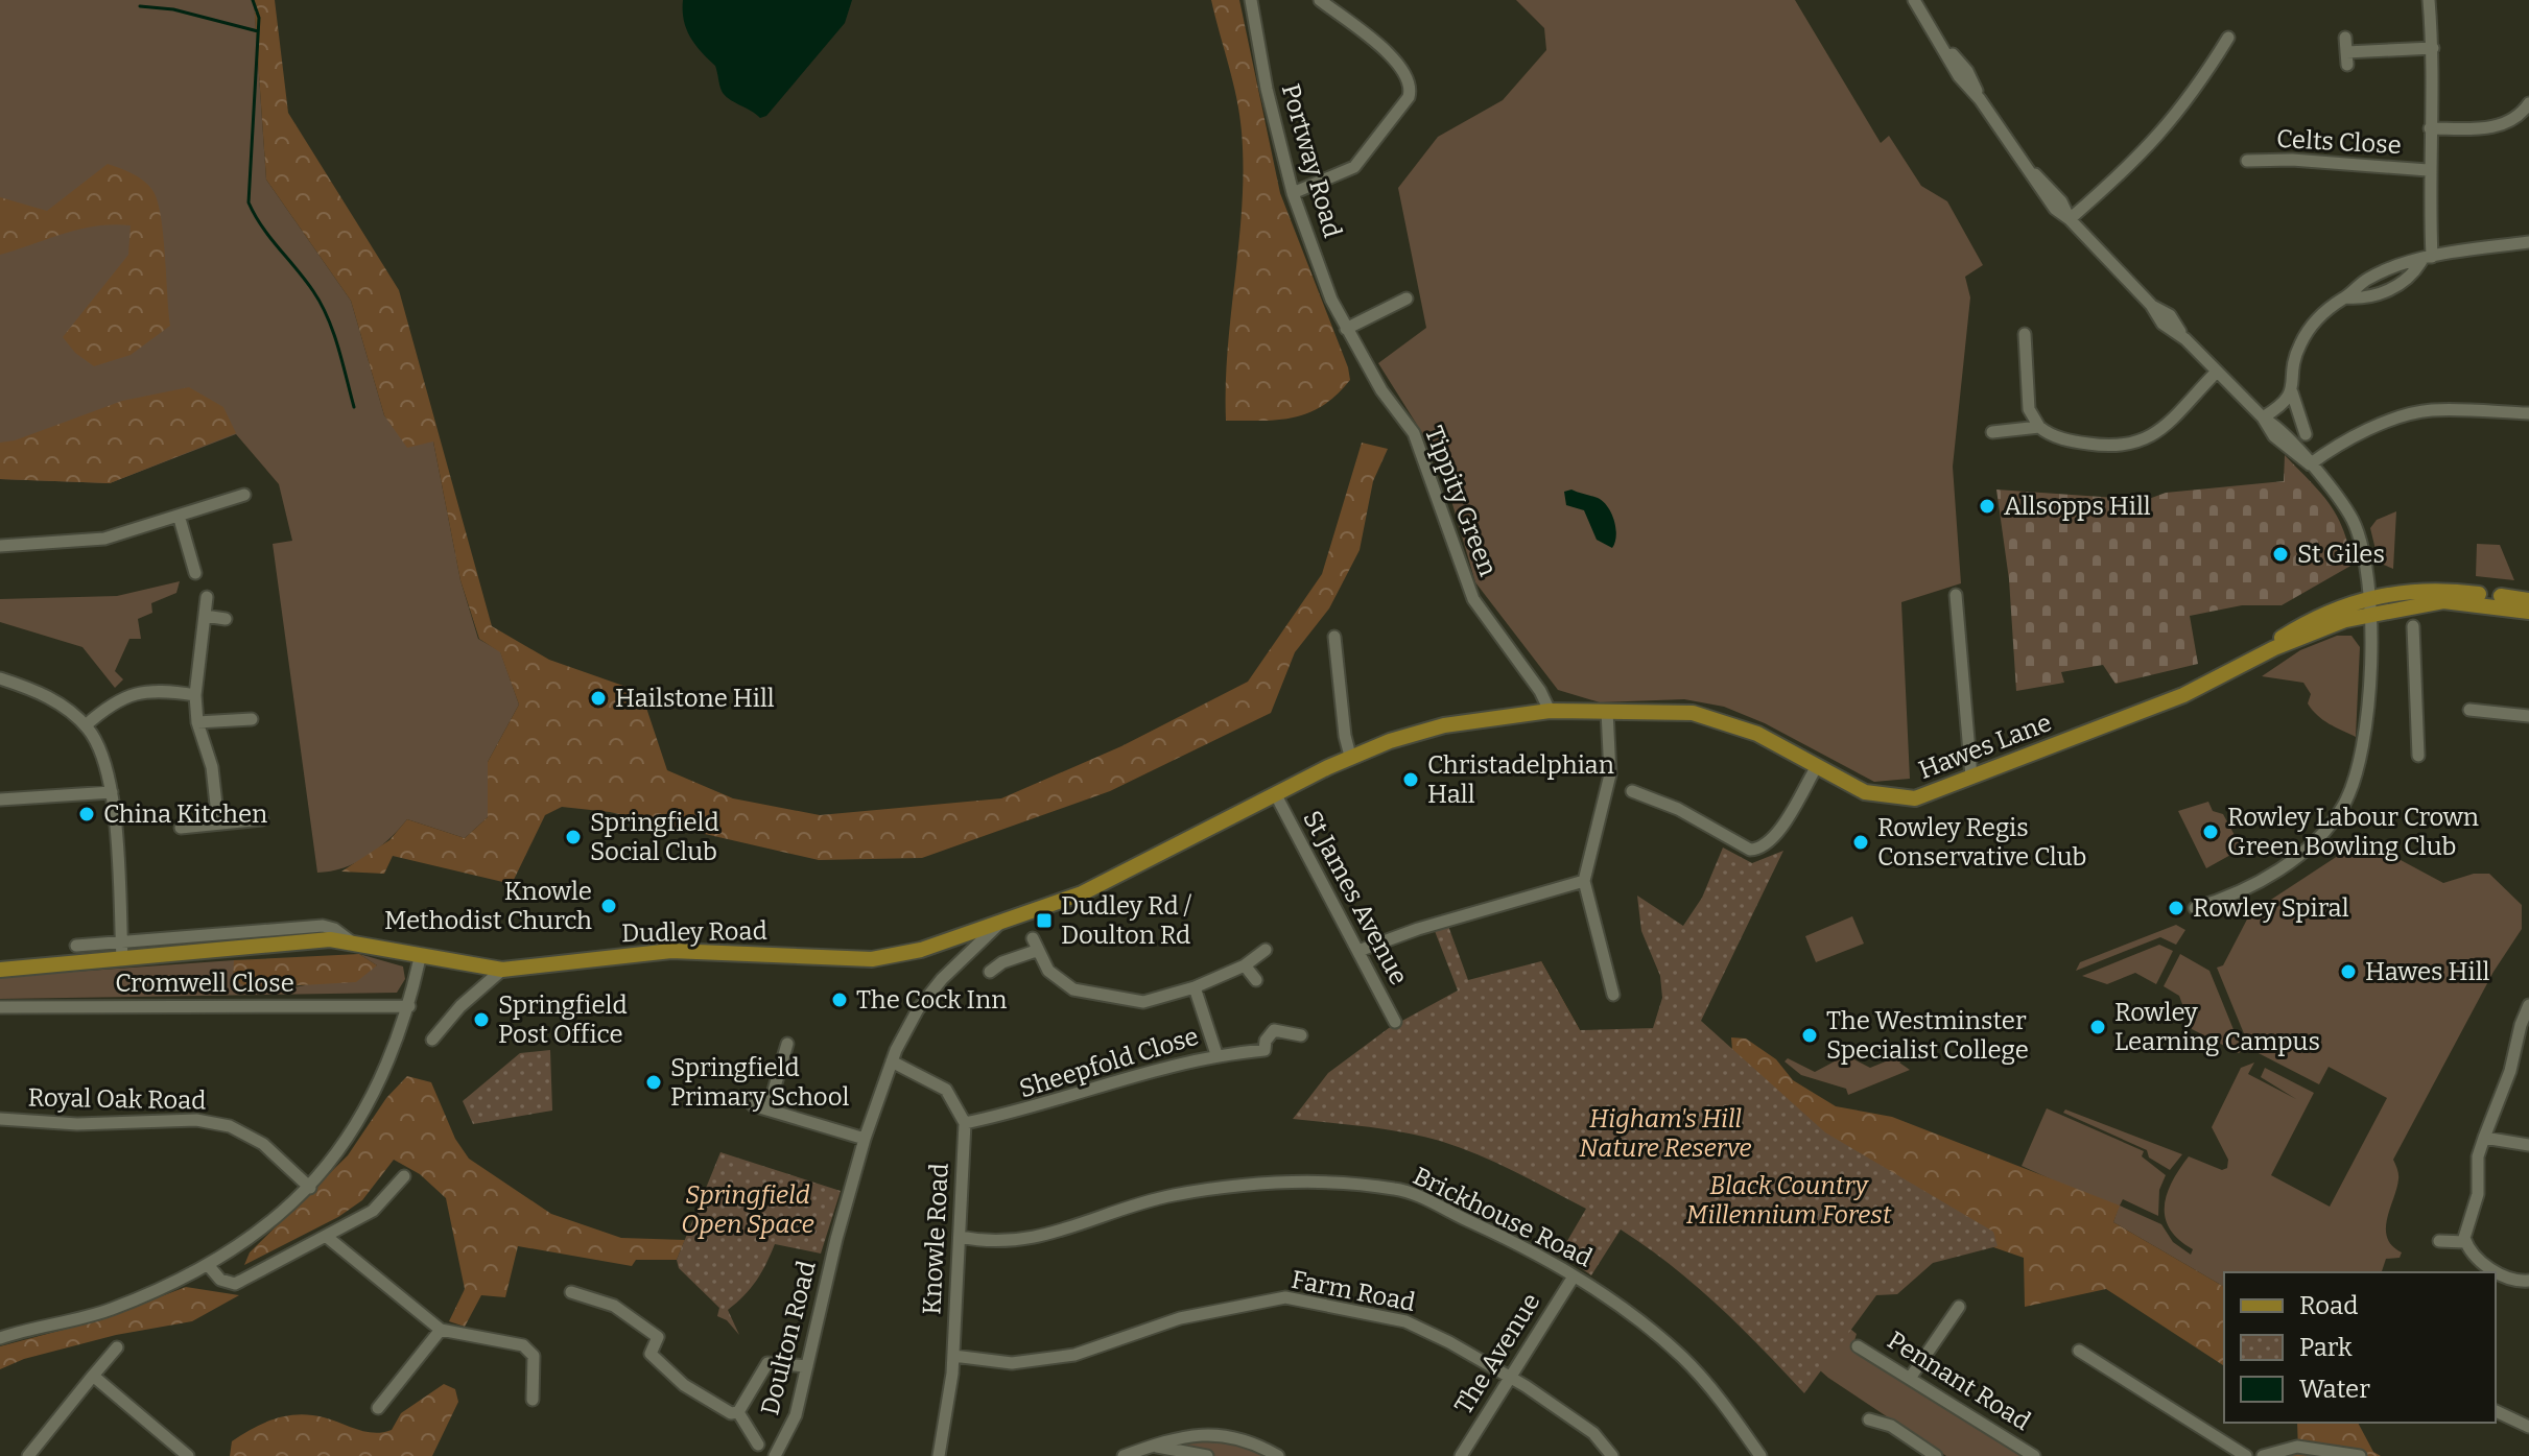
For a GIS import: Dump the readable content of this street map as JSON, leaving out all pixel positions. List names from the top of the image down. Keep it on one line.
{"streets":{"main road":["Hawes Lane","Dudley Road"],"street":["Celts Close","Portway Road","Tippity Green","St James Avenue","Cromwell Close","Sheepfold Close","Royal Oak Road","Brickhouse Road","Knowle Road","Farm Road","Doulton Road","The Avenue","Pennant Road"]},"crossings":[["Portway Road","Tippity Green"],["Tippity Green","Hawes Lane"],["Tippity Green","Dudley Road"],["Hawes Lane","Dudley Road"],["St James Avenue","Dudley Road"],["Dudley Road","Doulton Road"],["Sheepfold Close","Knowle Road"],["Brickhouse Road","Knowle Road"],["Brickhouse Road","The Avenue"],["Knowle Road","Farm Road"],["Farm Road","The Avenue"]],"parks":["Higham's Hill Nature Reserve","Black Country Millennium Forest","Springfield Open Space"],"places":{"other":["Allsopps Hill","St Giles","Hailstone Hill","Christadelphian Hall","China Kitchen","Rowley Labour Crown Green Bowling Club","Springfield Social Club","Rowley Regis Conservative Club","Knowle Methodist Church","Rowley Spiral","Hawes Hill","The Cock Inn","Springfield Post Office","Rowley Learning Campus","The Westminster Specialist College","Springfield Primary School"],"transit":["Dudley Rd / Doulton Rd"]},"legend":["Road","Park","Water"]}
